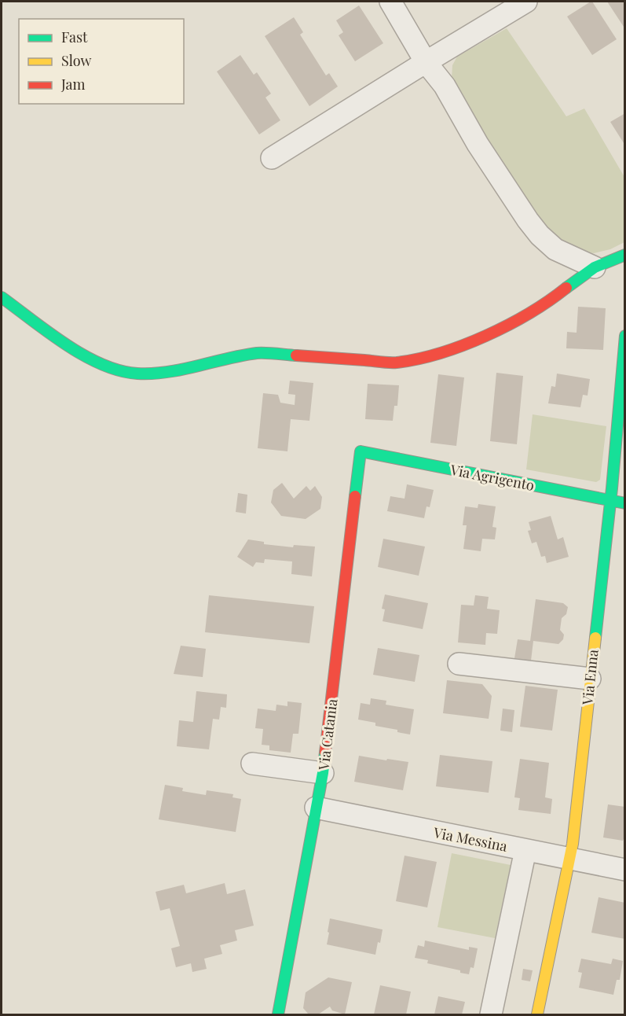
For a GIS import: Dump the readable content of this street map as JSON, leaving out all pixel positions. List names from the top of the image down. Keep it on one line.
{"streets":{"street":["Via Agrigento","Via Enna","Via Catania","Via Messina"]},"crossings":[["Via Agrigento","Via Enna"],["Via Agrigento","Via Catania"],["Via Enna","Via Messina"],["Via Catania","Via Messina"]],"legend":["Fast","Slow","Jam"]}
